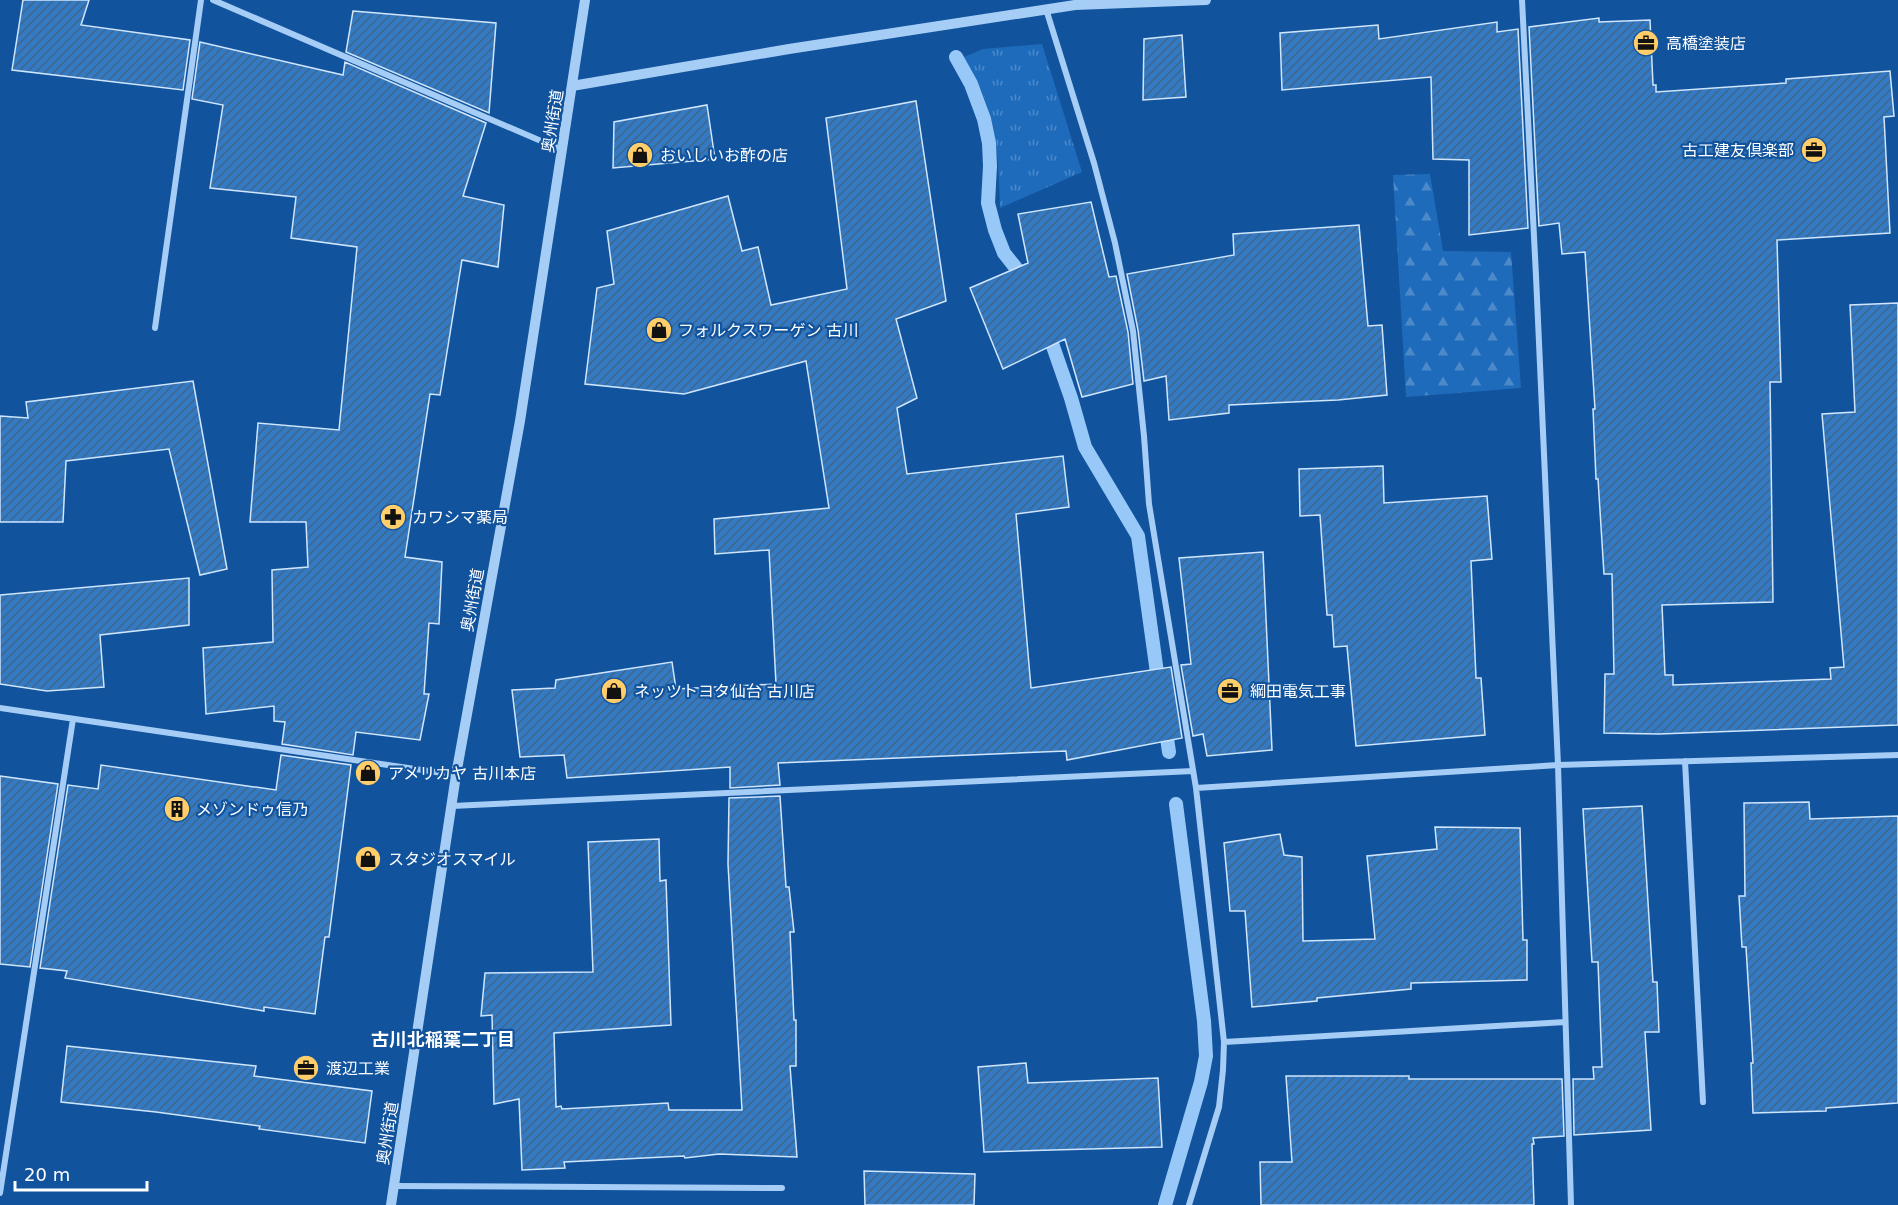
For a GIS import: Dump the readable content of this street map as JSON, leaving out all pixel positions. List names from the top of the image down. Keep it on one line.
{"streets":{"street":["奥州街道"]},"districts":["古川北稲葉二丁目"],"places":{"office":["高橋塗装店","古工建友倶楽部","綱田電気工事","渡辺工業"],"shop":["おいしいお酢の店","フォルクスワーゲン 古川","ネッツトヨタ仙台 古川店","アメリカヤ 古川本店","スタジオスマイル"],"pharmacy":["カワシマ薬局"],"building":["メゾンドゥ信乃"]},"scale_bar":"20 m"}
